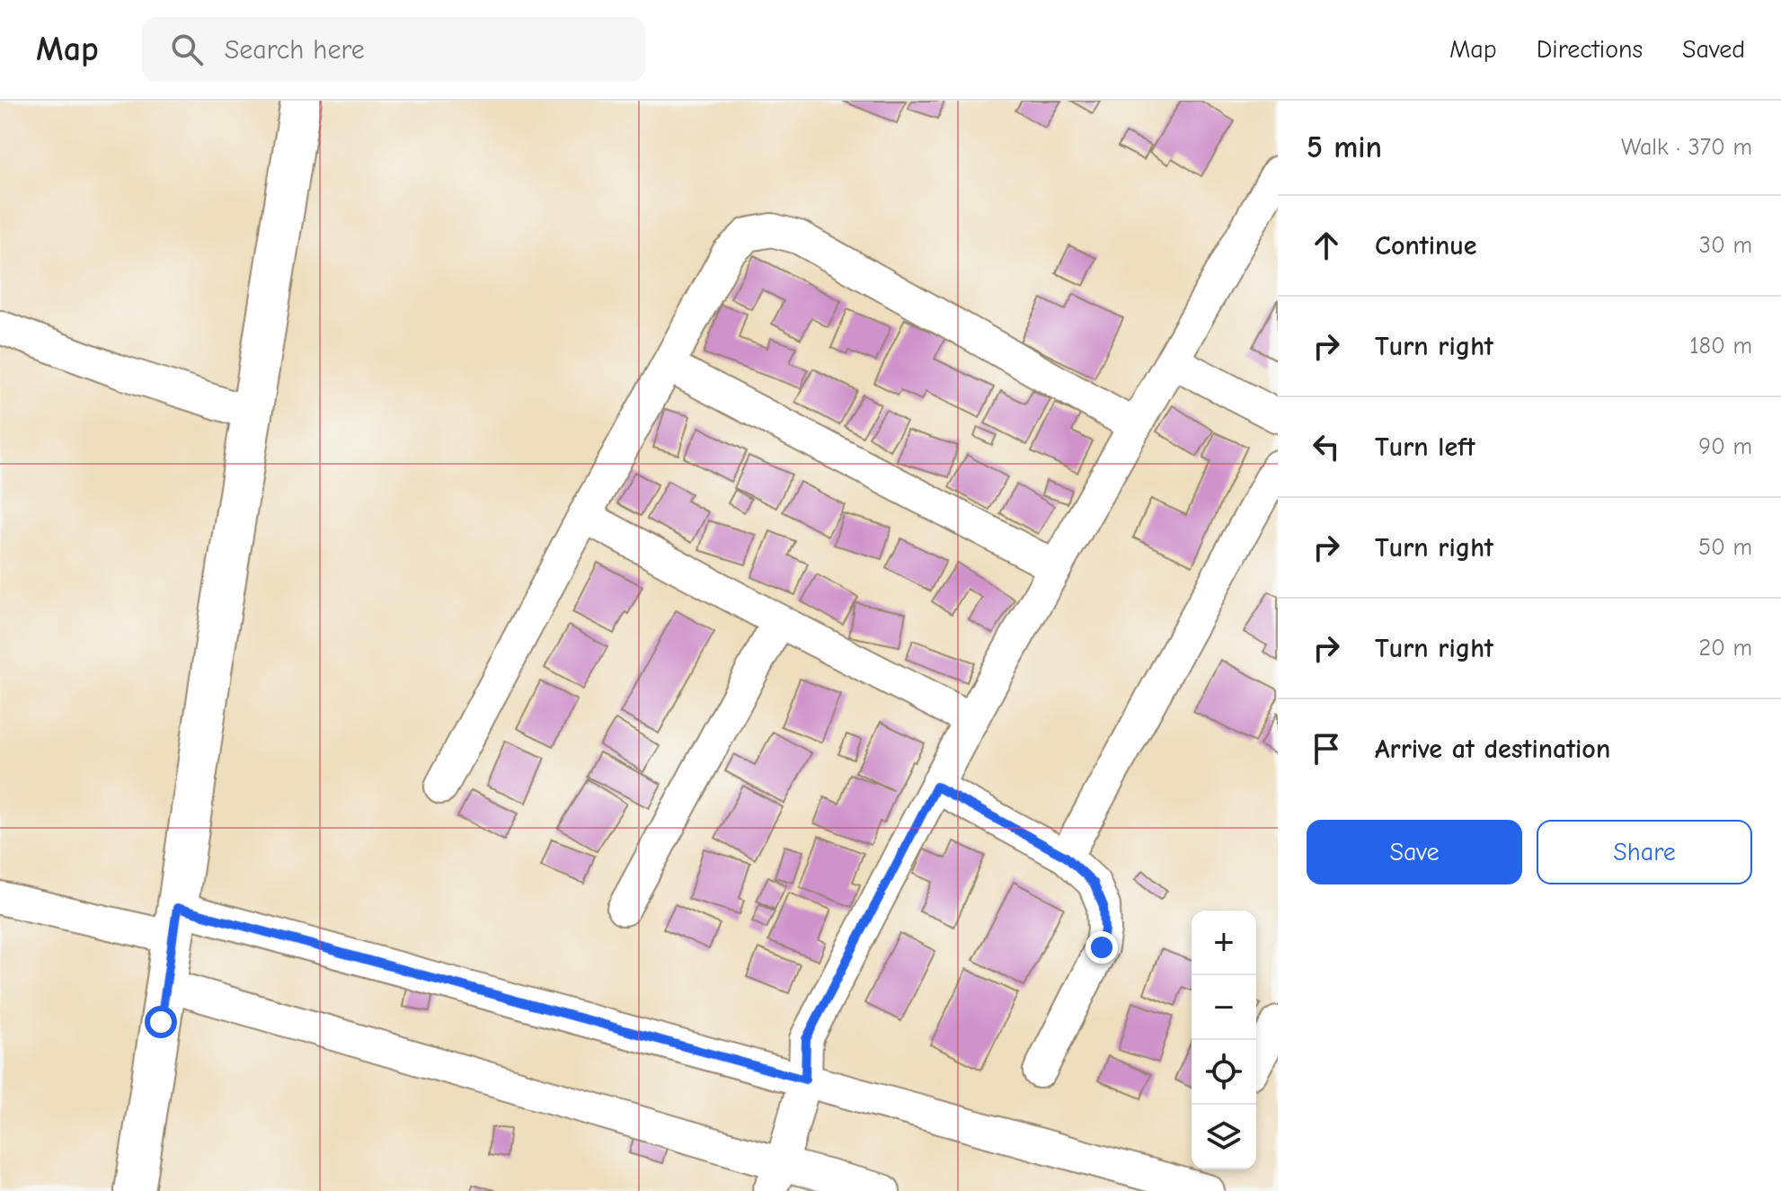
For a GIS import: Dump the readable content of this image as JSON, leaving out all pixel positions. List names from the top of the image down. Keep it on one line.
{"page":{"header":"Map","search":"Search here","nav":["Map","Directions","Saved"],"heading":["5 min","Walk · 370 m"],"list":[["Continue","30 m"],["Turn right","180 m"],["Turn left","90 m"],["Turn right","50 m"],["Turn right","20 m"],"Arrive at destination"],"buttons":["Save","Share"],"map_buttons":["+","−"]}}
